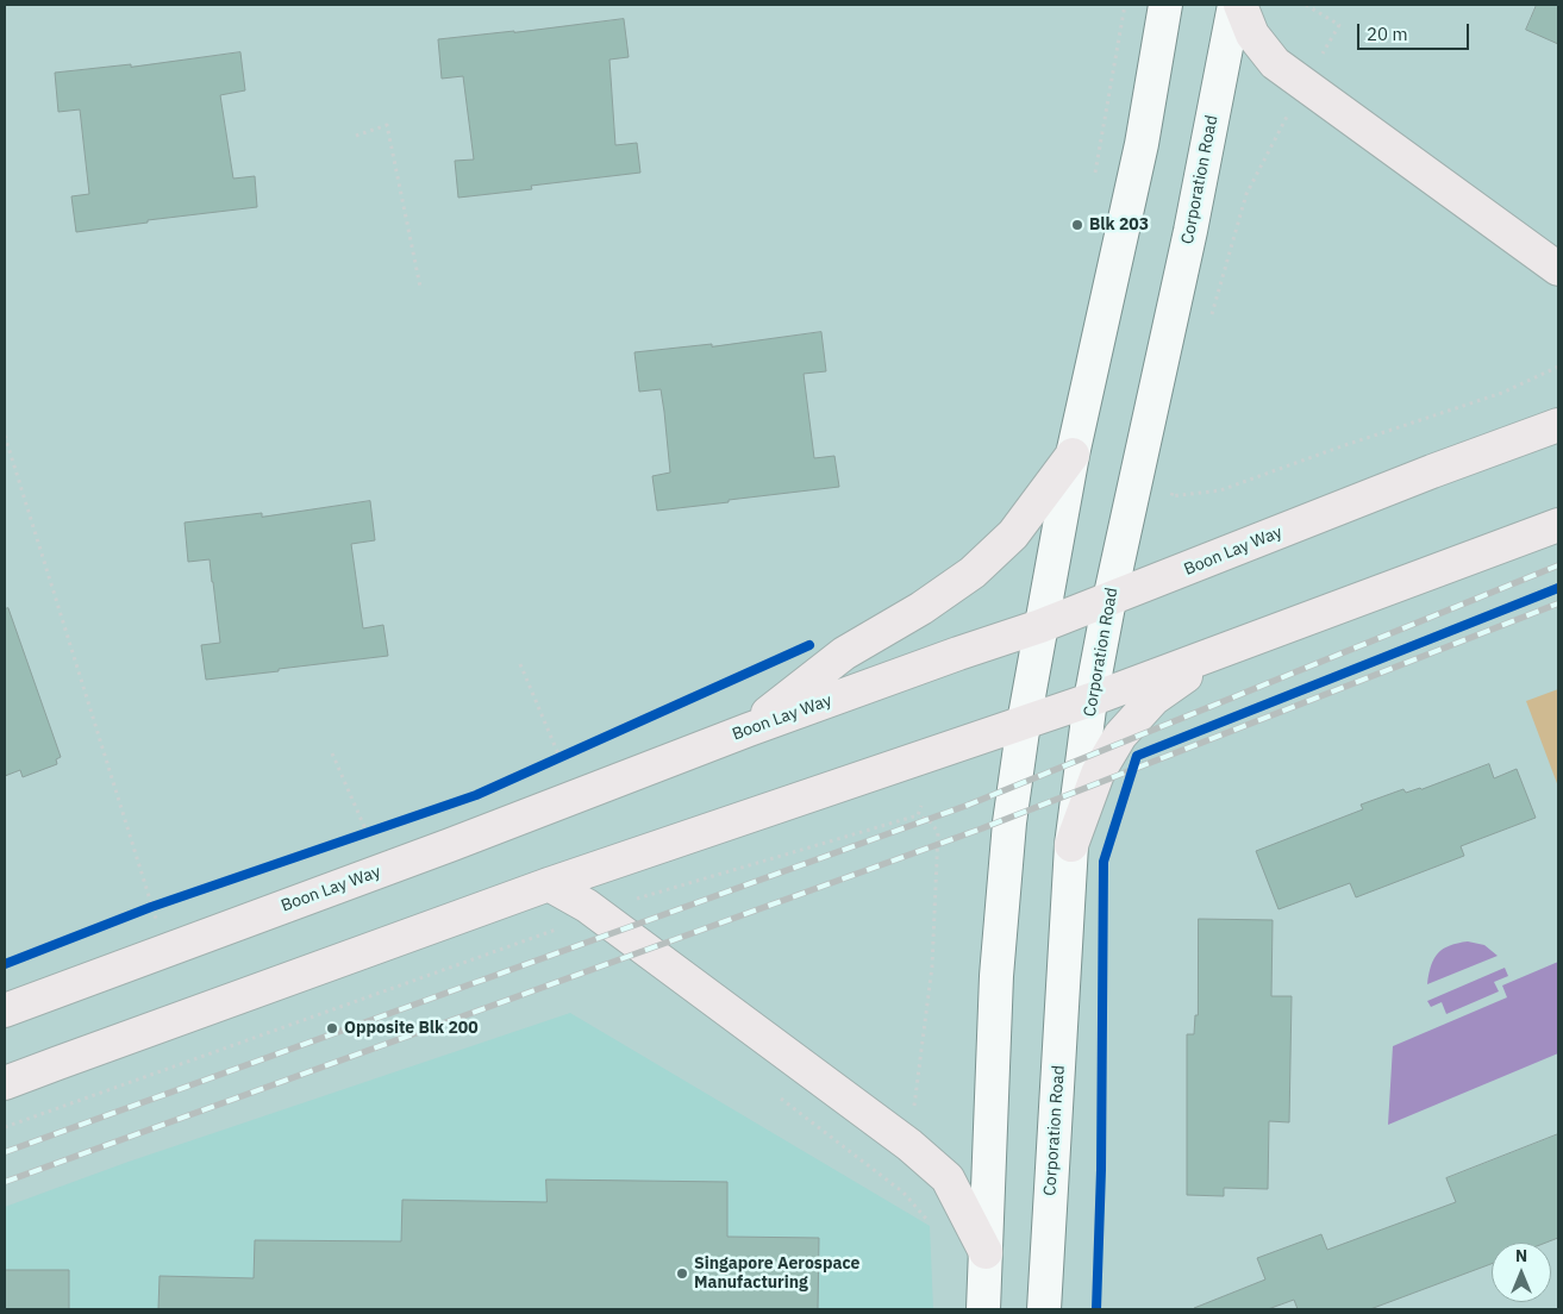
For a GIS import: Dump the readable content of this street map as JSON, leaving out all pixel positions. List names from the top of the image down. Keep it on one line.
{"streets":{"main road":["Corporation Road","Boon Lay Way"]},"crossings":[["Corporation Road","Boon Lay Way"]],"places":["Blk 203","Opposite Blk 200","Singapore Aerospace Manufacturing"],"scale_bar":"20 m","north":"top"}
